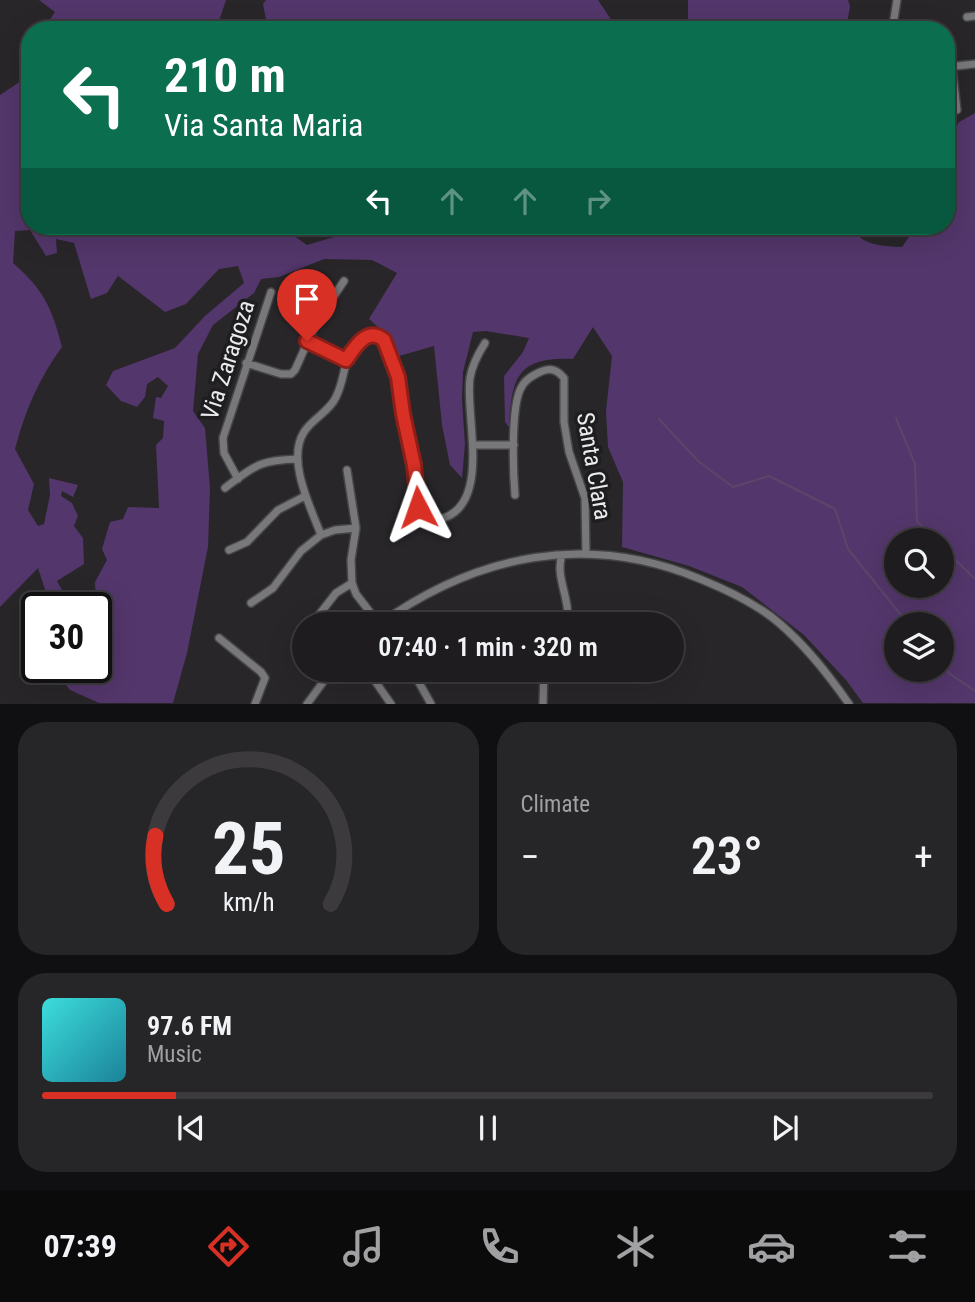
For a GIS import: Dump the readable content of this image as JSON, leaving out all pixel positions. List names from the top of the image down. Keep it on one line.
{"streets":{"street":["Via Zaragoza","Santa Clara"]},"page":{"turn":["210 m","Via Santa Maria"],"limit":"30","trip":"07:40 · 1 min · 320 m","tile":"Climate","heat":["−","23°","+"],"song":["97.6 FM","Music"],"tabs":"07:39","gauge":["25","km/h"]}}
